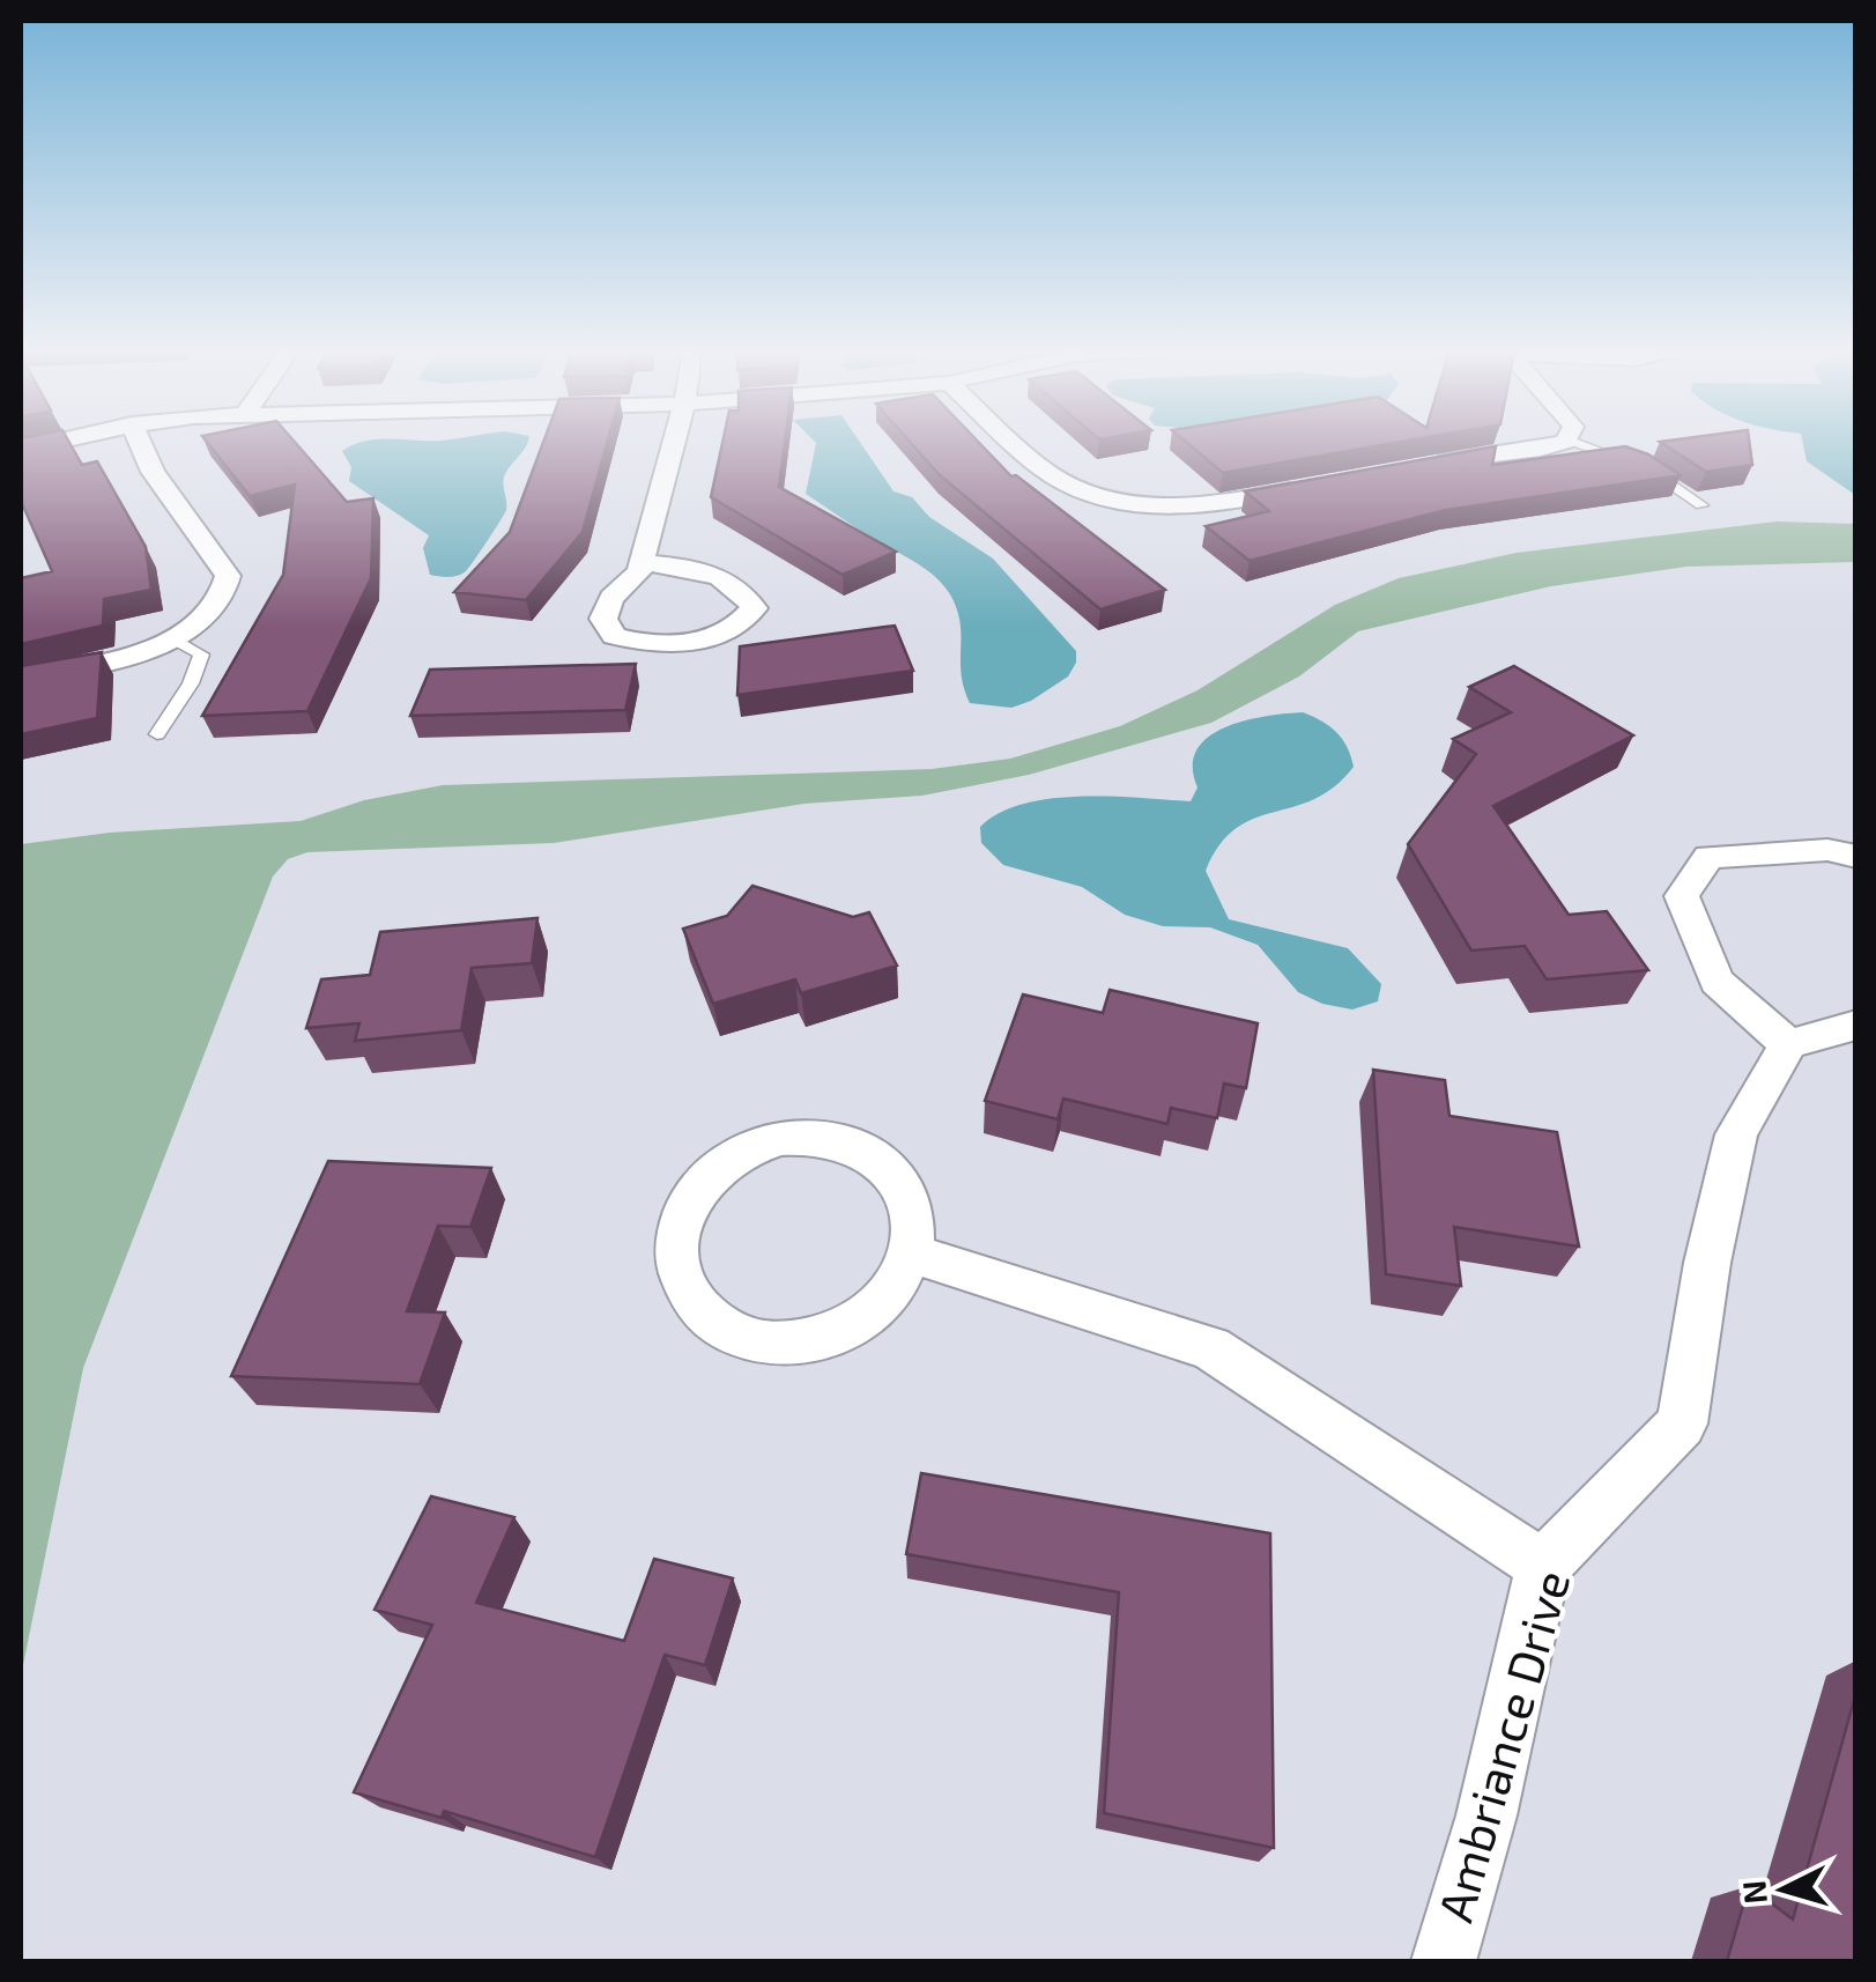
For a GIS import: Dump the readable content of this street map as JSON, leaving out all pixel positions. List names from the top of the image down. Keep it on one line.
{"streets":{"street":["Ambriance Drive"]},"north":"left"}
